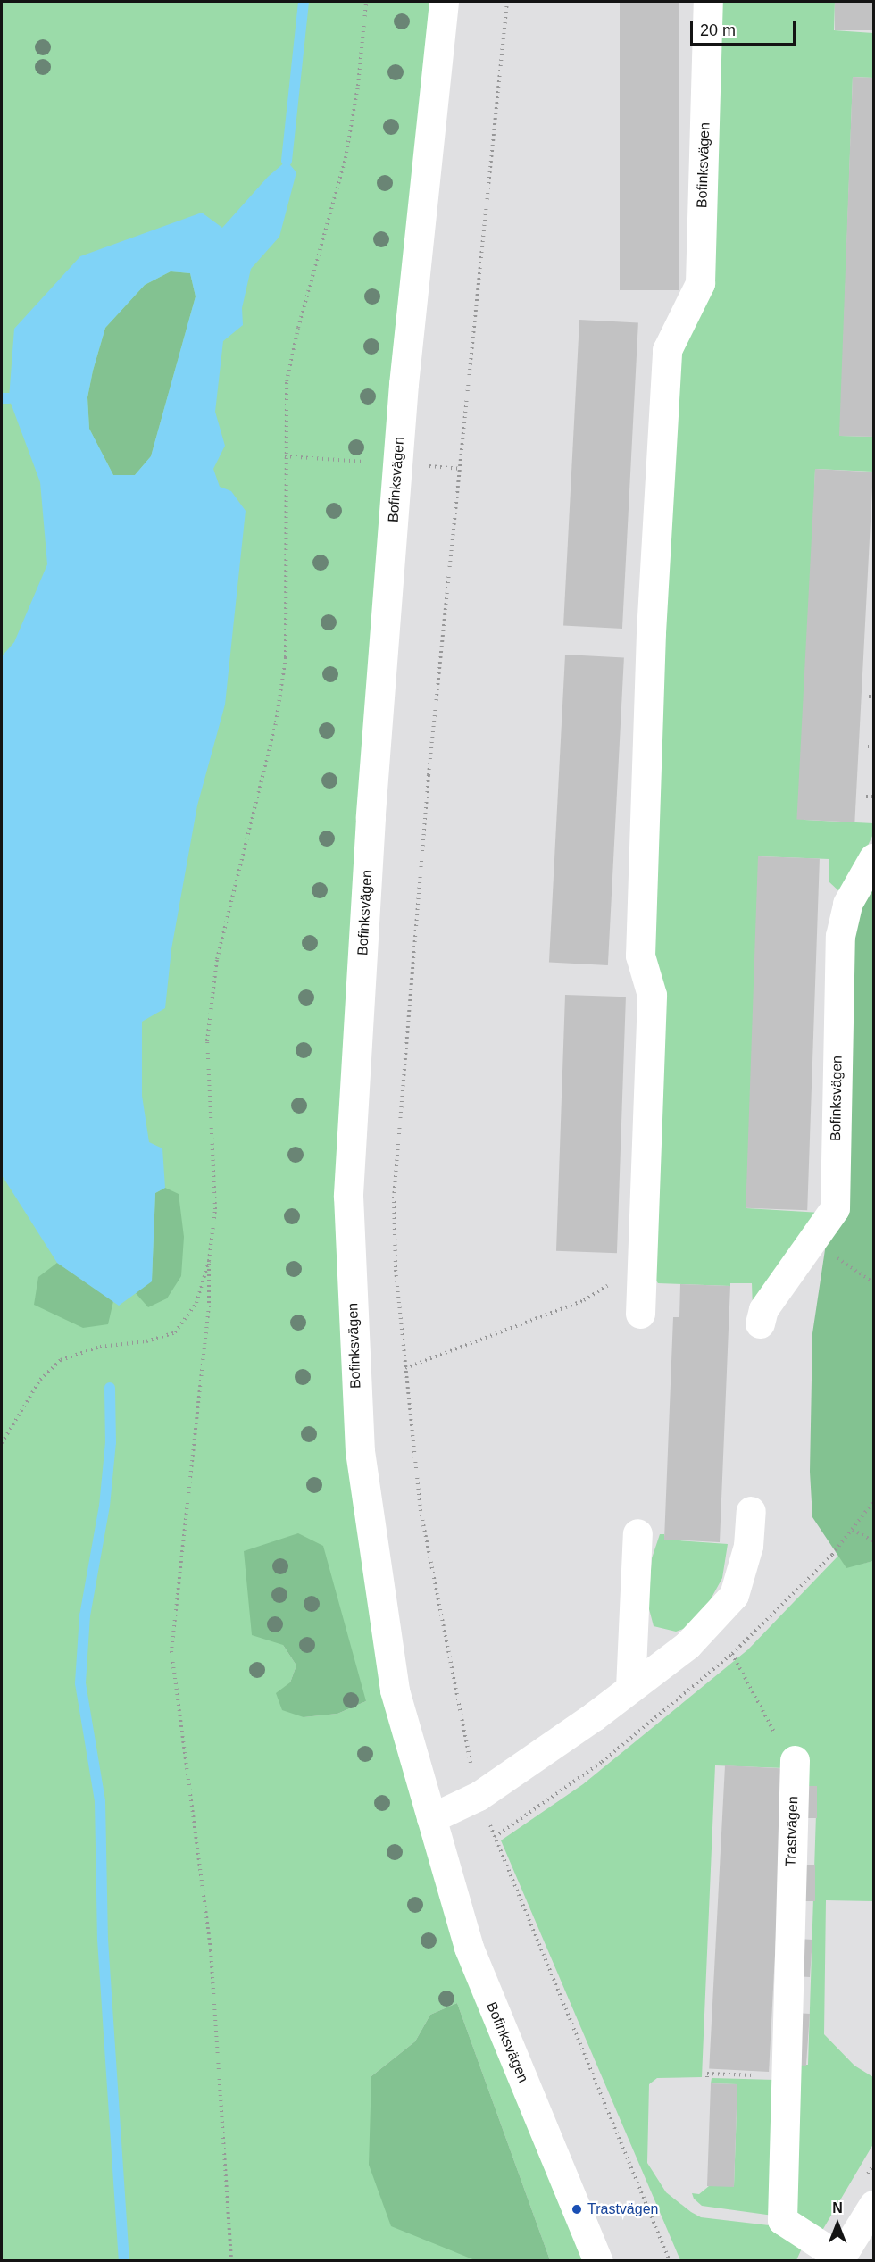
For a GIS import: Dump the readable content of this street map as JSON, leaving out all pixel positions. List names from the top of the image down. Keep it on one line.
{"streets":{"street":["Bofinksvägen","Trastvägen"]},"places":["Trastvägen"],"scale_bar":"20 m","north":"top"}
